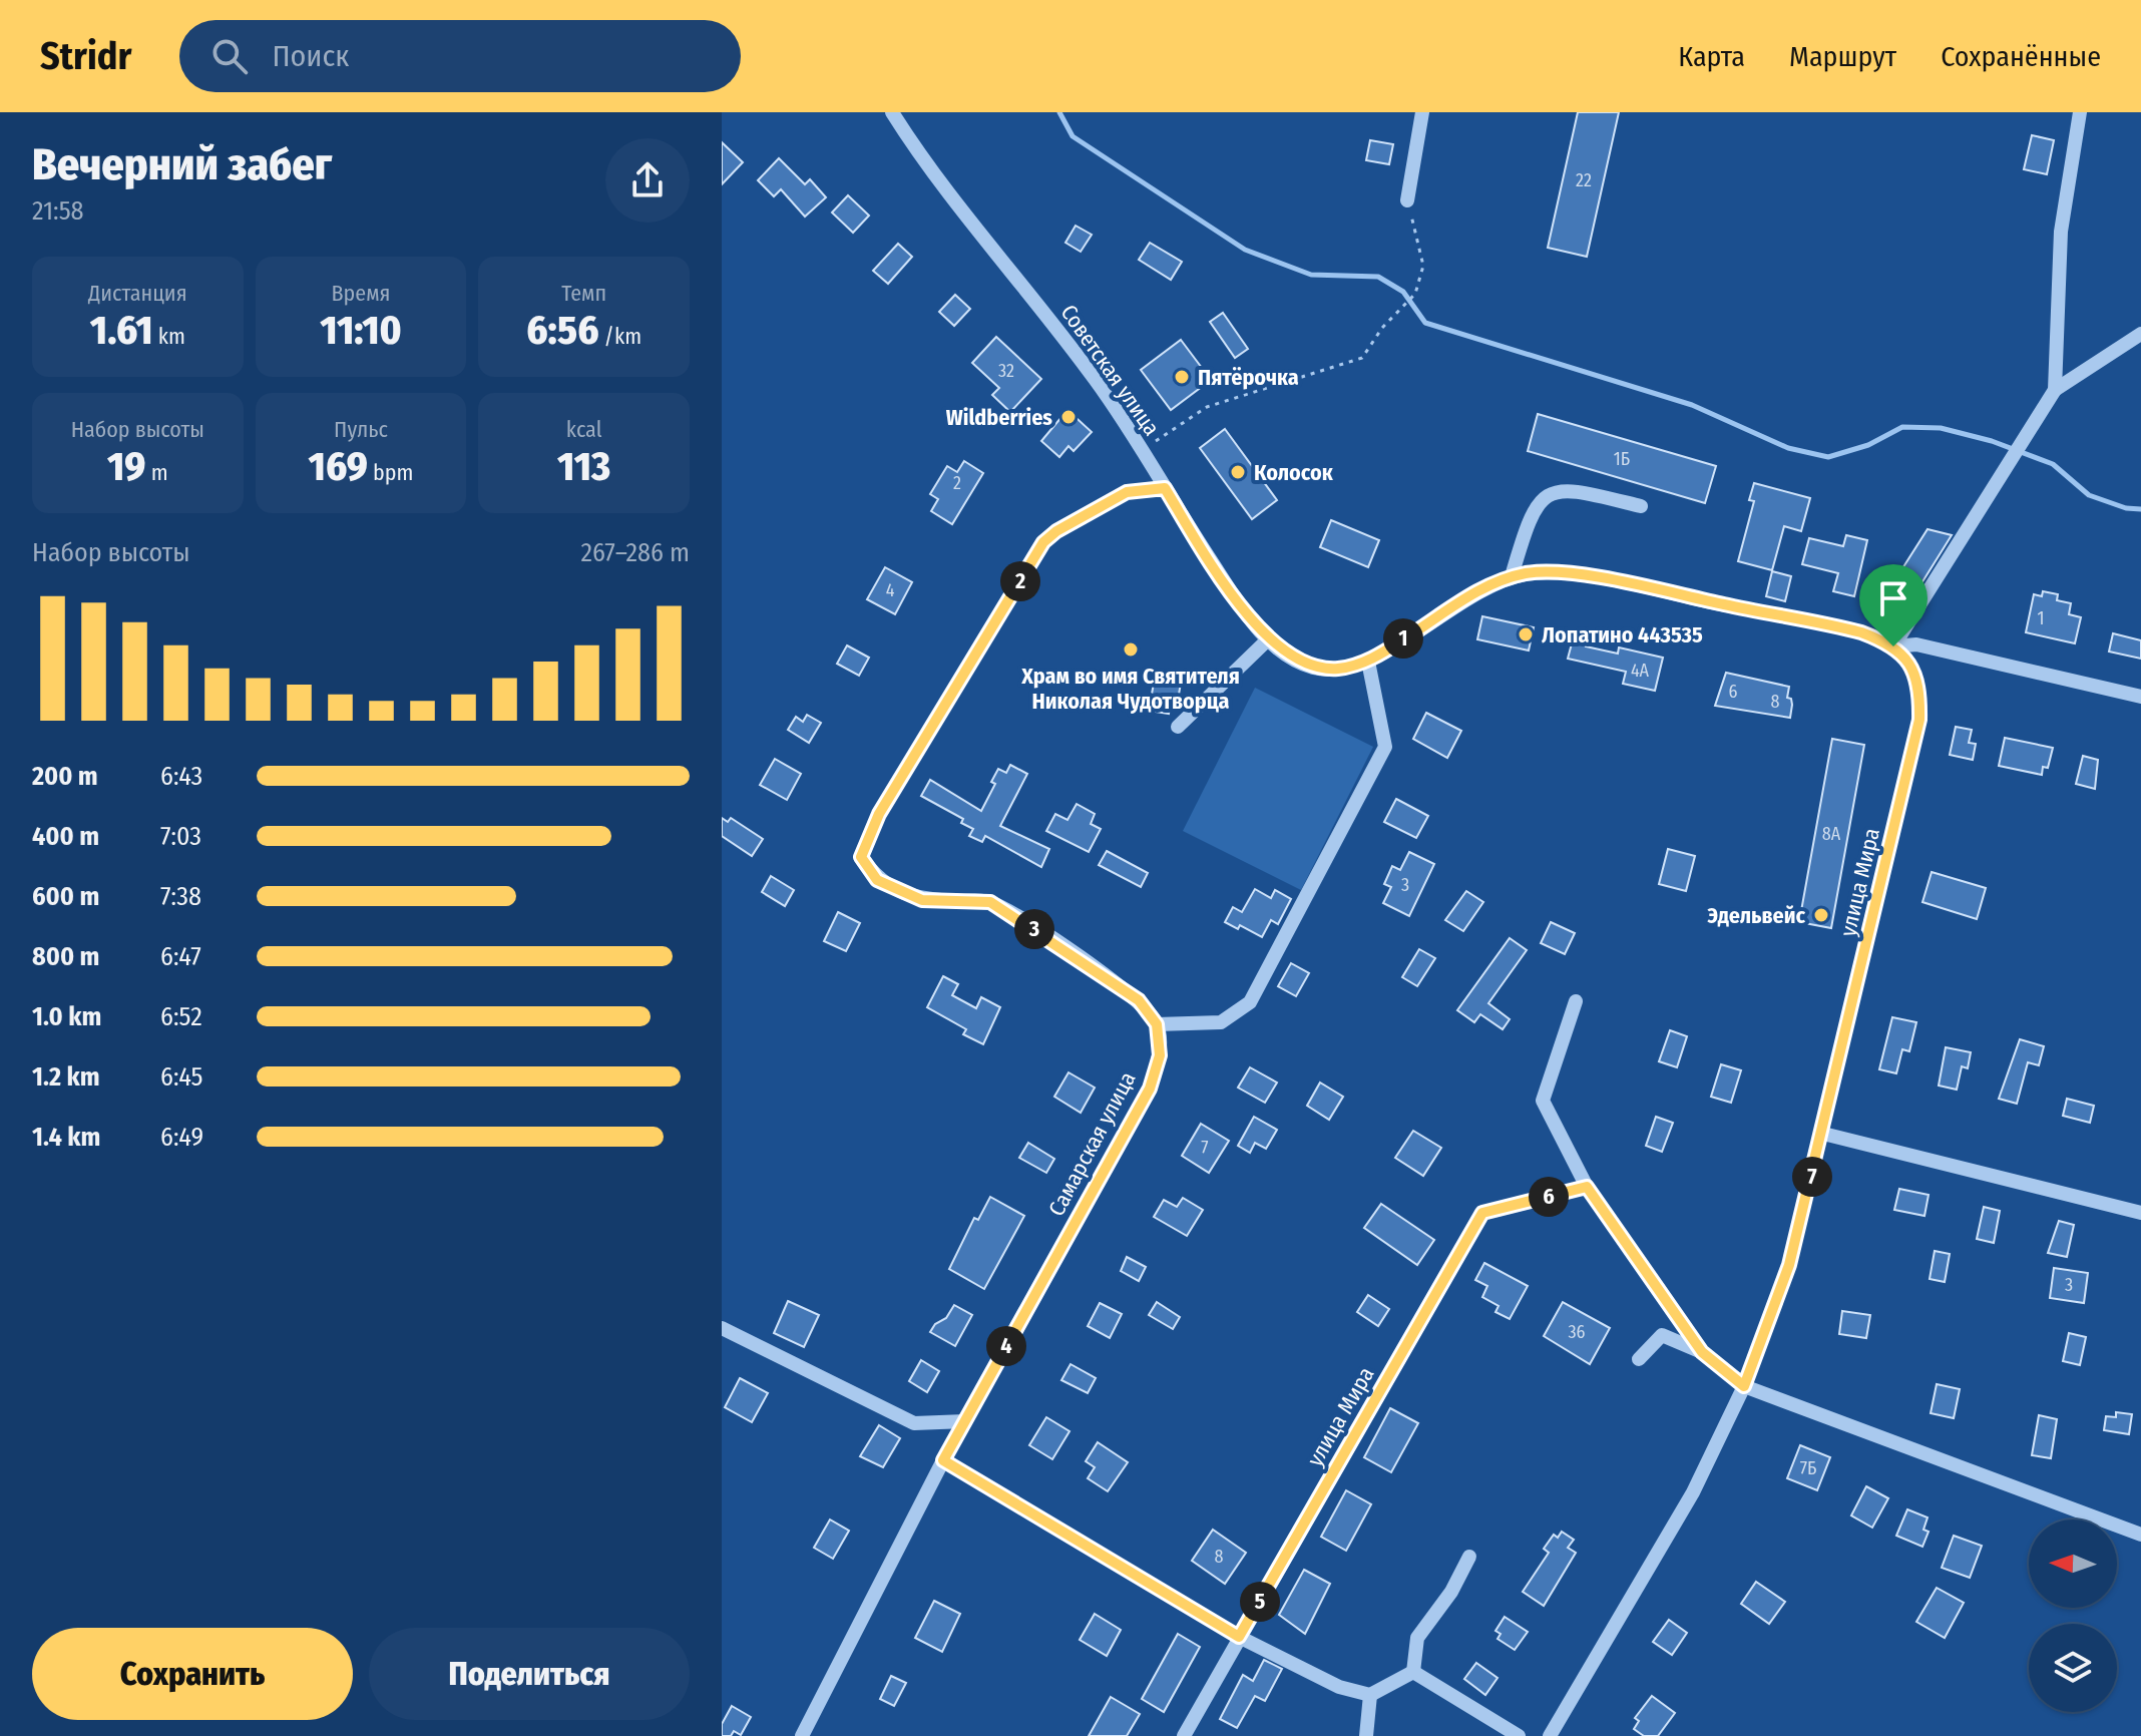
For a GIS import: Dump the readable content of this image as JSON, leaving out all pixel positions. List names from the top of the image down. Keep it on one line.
{"streets":{"street":["Советская улица","улица Мира","Самарская улица"]},"places":["Пятёрочка","Wildberries","Колосок","Лопатино 443535","Храм во имя Святителя Николая Чудотворца","Эдельвейс"],"house_numbers":["22","32","1Б","2","4","1","4А","6","8","8А","3","7","3","36","7Б","8"],"north":"left","page":{"header":"Stridr","search":"Поиск","nav":["Карта","Маршрут","Сохранённые"],"heading":["Вечерний забег","21:58"],"stats":[["Дистанция","1.61 km"],["Время","11:10"],["Темп","6:56 /km"],["Набор высоты","19 m"],["Пульс","169 bpm"],["kcal","113"]],"chart":["Набор высоты","267–286 m"],"pins":["2","1","3","7","6","4","5"],"list":[{"name":"200 m","note":"6:43"},{"name":"400 m","note":"7:03"},{"name":"600 m","note":"7:38"},{"name":"800 m","note":"6:47"},{"name":"1.0 km","note":"6:52"},{"name":"1.2 km","note":"6:45"},{"name":"1.4 km","note":"6:49"}],"buttons":["Сохранить","Поделиться"]}}
